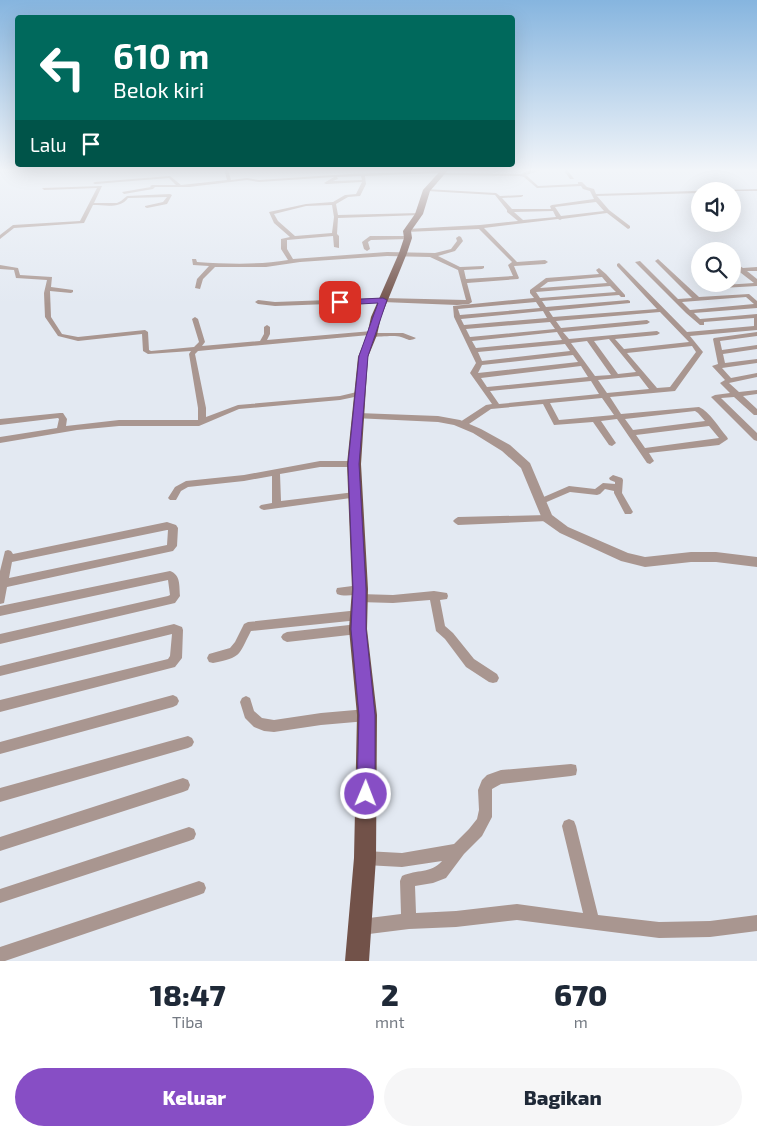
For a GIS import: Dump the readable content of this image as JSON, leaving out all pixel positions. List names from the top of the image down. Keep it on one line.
{"page":{"turn":["610 m","Belok kiri"],"then":"Lalu","eta":["18:47","Tiba","2","mnt","670","m"],"buttons":["Keluar","Bagikan"]}}
